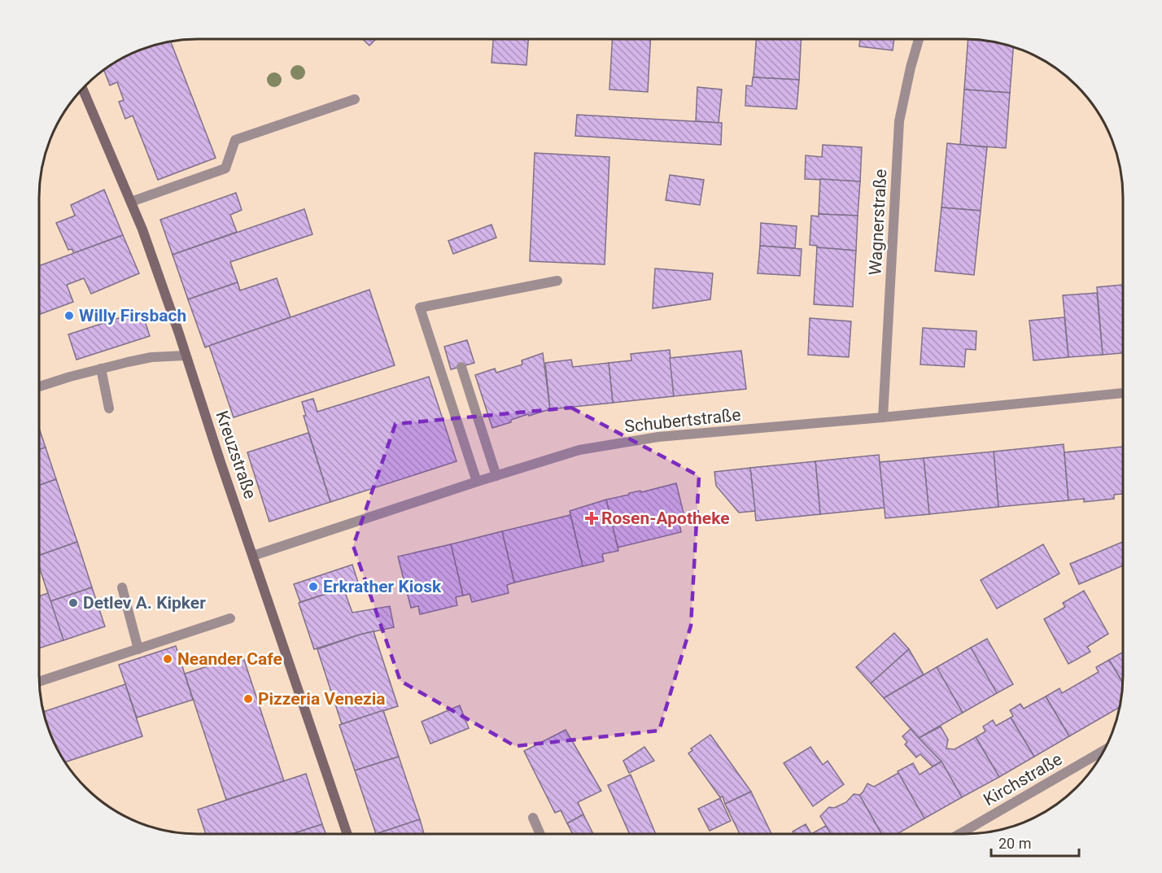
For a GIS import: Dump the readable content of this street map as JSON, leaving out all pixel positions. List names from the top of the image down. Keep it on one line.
{"streets":{"main road":["Kreuzstraße"],"street":["Wagnerstraße","Schubertstraße","Kirchstraße"]},"crossings":[["Wagnerstraße","Schubertstraße"],["Schubertstraße","Kreuzstraße"]],"places":{"other":["Willy Firsbach","Erkrather Kiosk","Detlev A. Kipker","Neander Cafe","Pizzeria Venezia"],"health":["Rosen-Apotheke"]},"scale_bar":"20 m"}
